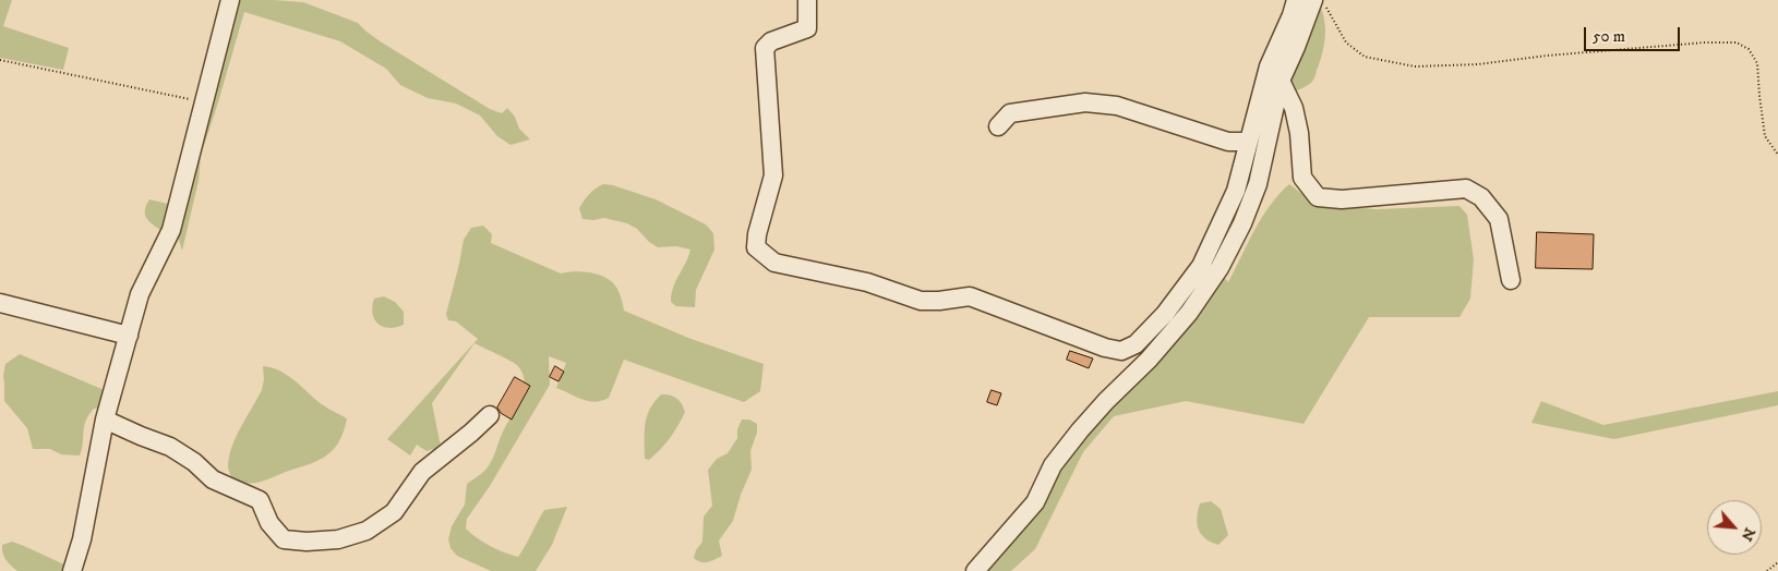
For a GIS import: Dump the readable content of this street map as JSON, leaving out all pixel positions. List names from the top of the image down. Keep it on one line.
{"scale_bar":"50 m","north":"bottom right"}
